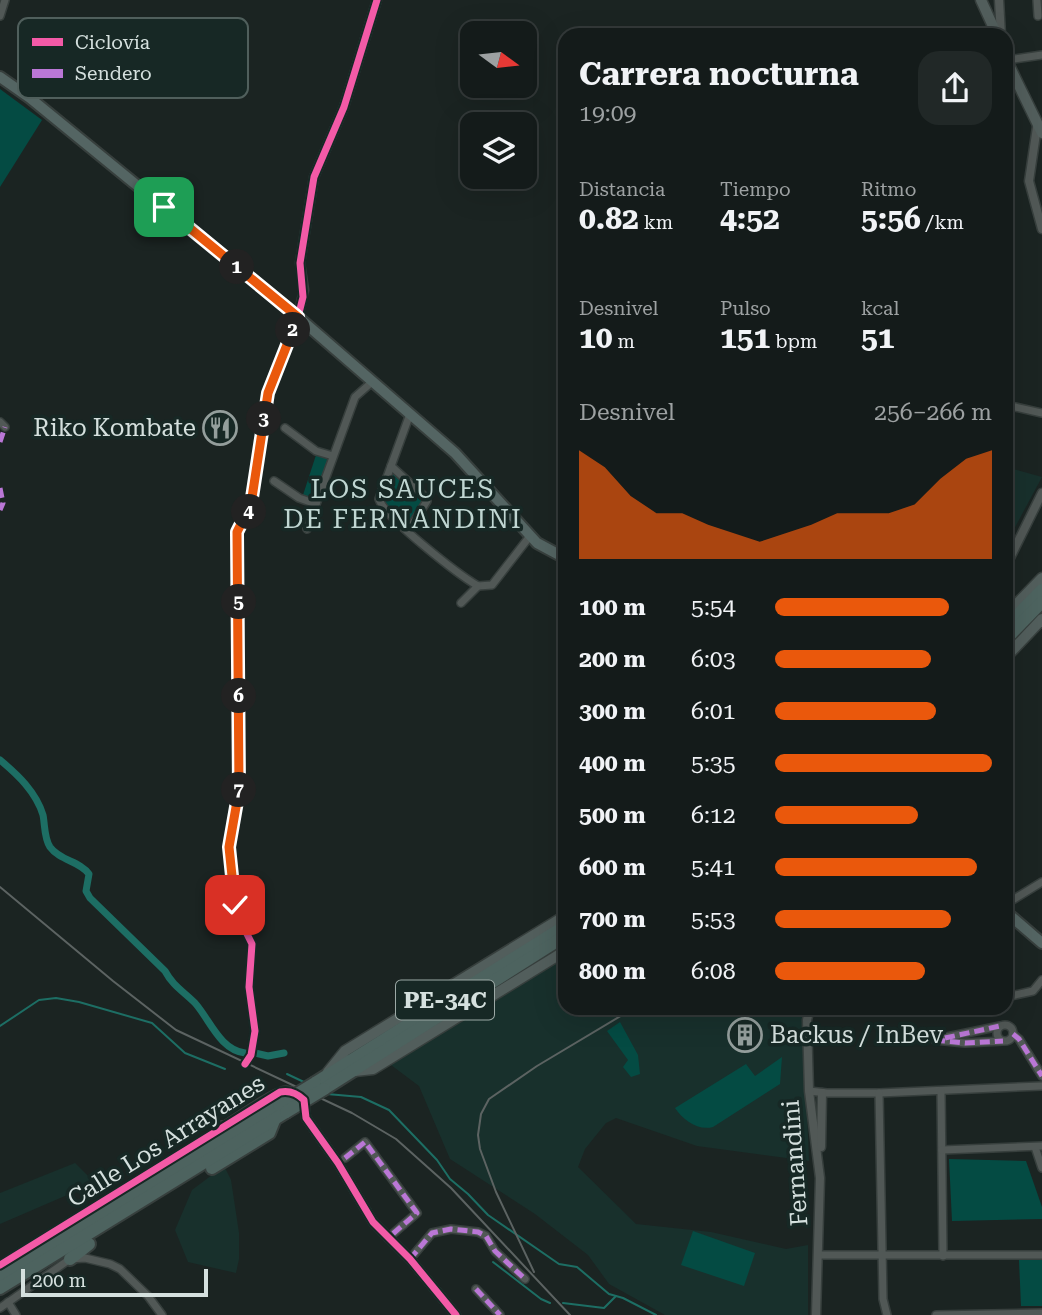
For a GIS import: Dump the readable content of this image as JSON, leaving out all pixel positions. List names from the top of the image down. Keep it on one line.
{"streets":{"highway":["PE-34C"],"street":["Calle Los Arrayanes","Fernandini"]},"crossings":[["PE-34C","Calle Los Arrayanes"]],"districts":["LOS SAUCES DE FERNANDINI"],"places":{"restaurant":["Riko Kombate"],"building":["Backus / InBev"]},"legend":["Ciclovía","Sendero"],"scale_bar":"200 m","north":"right","page":{"heading":["Carrera nocturna","19:09"],"stats":[["Distancia","0.82 km"],["Tiempo","4:52"],["Ritmo","5:56 /km"],["Desnivel","10 m"],["Pulso","151 bpm"],["kcal","51"]],"pins":["1","2","3","4","5","6","7"],"chart":["Desnivel","256–266 m"],"list":[{"name":"100 m","note":"5:54"},{"name":"200 m","note":"6:03"},{"name":"300 m","note":"6:01"},{"name":"400 m","note":"5:35"},{"name":"500 m","note":"6:12"},{"name":"600 m","note":"5:41"},{"name":"700 m","note":"5:53"},{"name":"800 m","note":"6:08"}],"scale":"200 m"}}
